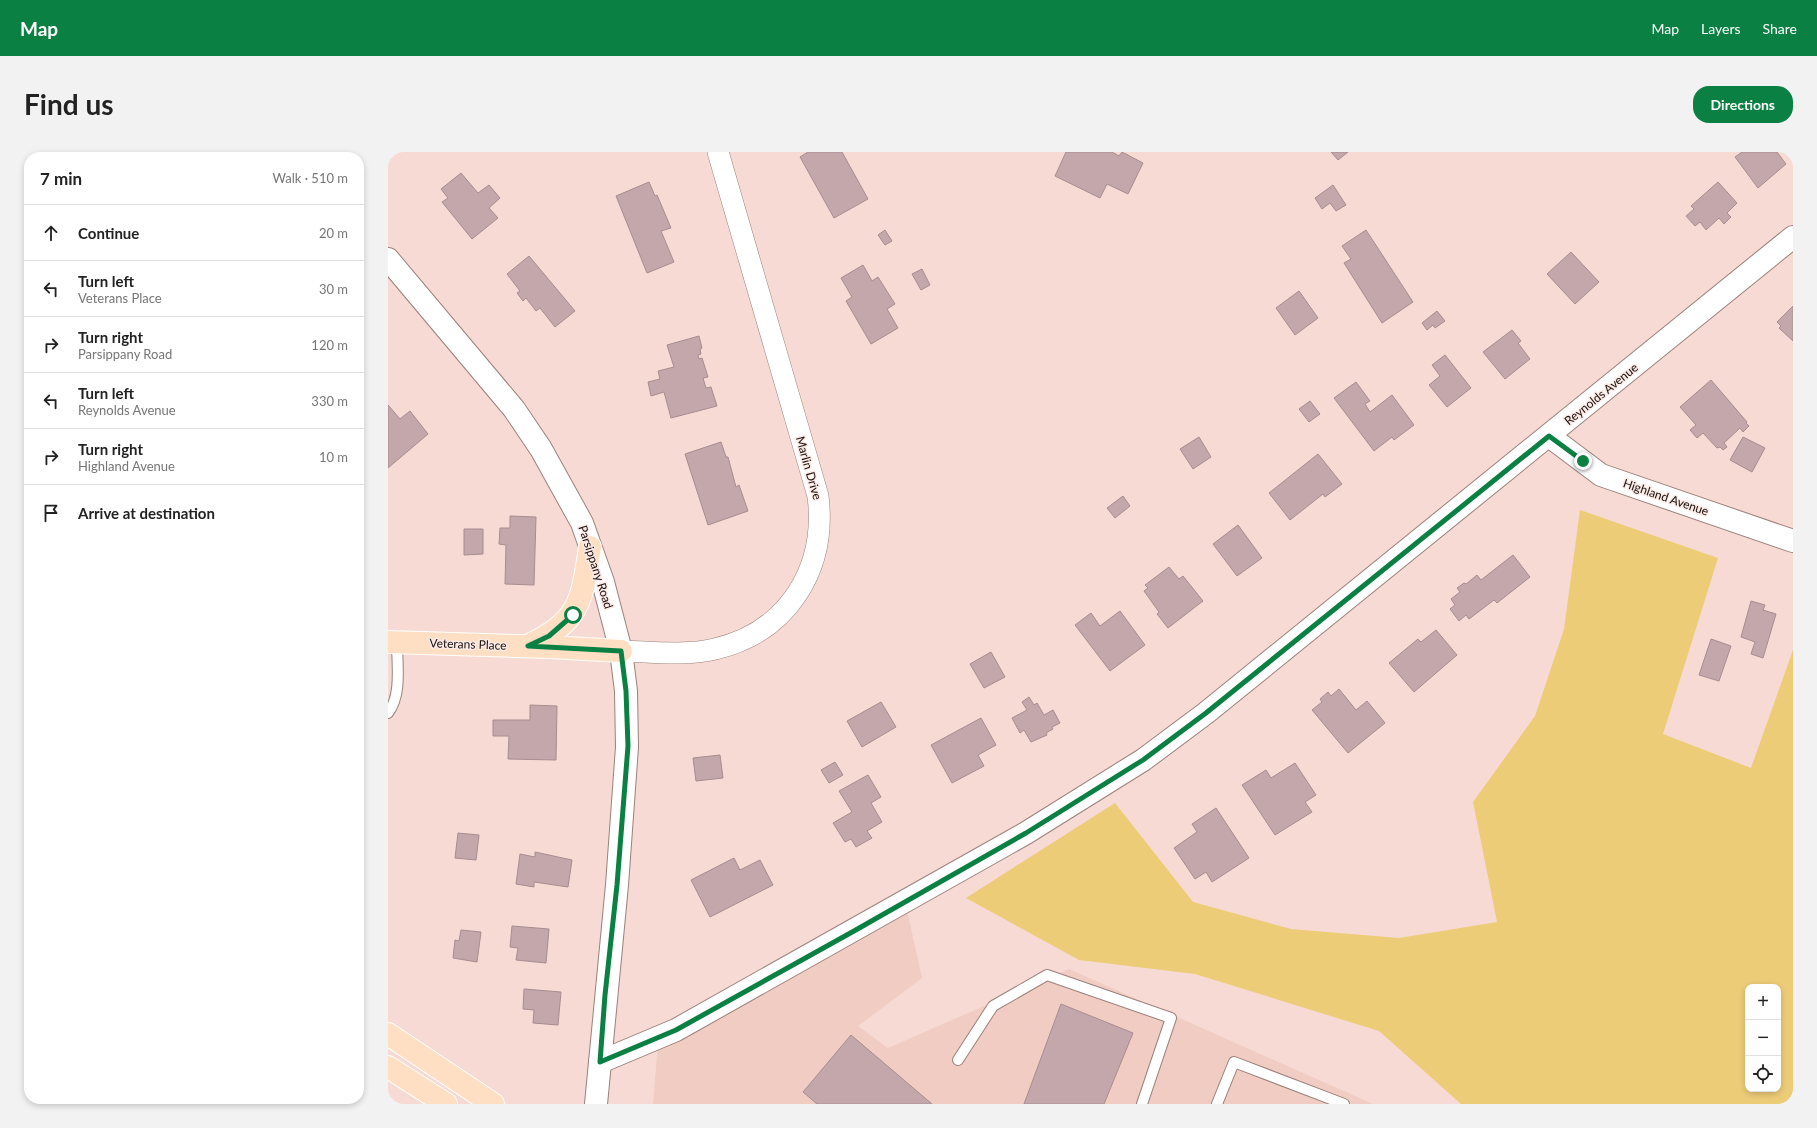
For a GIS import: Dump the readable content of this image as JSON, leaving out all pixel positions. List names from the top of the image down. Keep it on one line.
{"streets":{"main road":["Veterans Place"],"street":["Reynolds Avenue","Marlin Drive","Highland Avenue","Parsippany Road"]},"crossings":[["Reynolds Avenue","Highland Avenue"],["Reynolds Avenue","Parsippany Road"],["Marlin Drive","Parsippany Road"],["Marlin Drive","Veterans Place"],["Parsippany Road","Veterans Place"]],"page":{"header":"Map","nav":["Map","Layers","Share"],"buttons":"Directions","title":"Find us","heading":["7 min","Walk · 510 m"],"list":[["Continue","20 m"],["Turn left","Veterans Place","30 m"],["Turn right","Parsippany Road","120 m"],["Turn left","Reynolds Avenue","330 m"],["Turn right","Highland Avenue","10 m"],"Arrive at destination"],"map_buttons":["+","−"]}}
